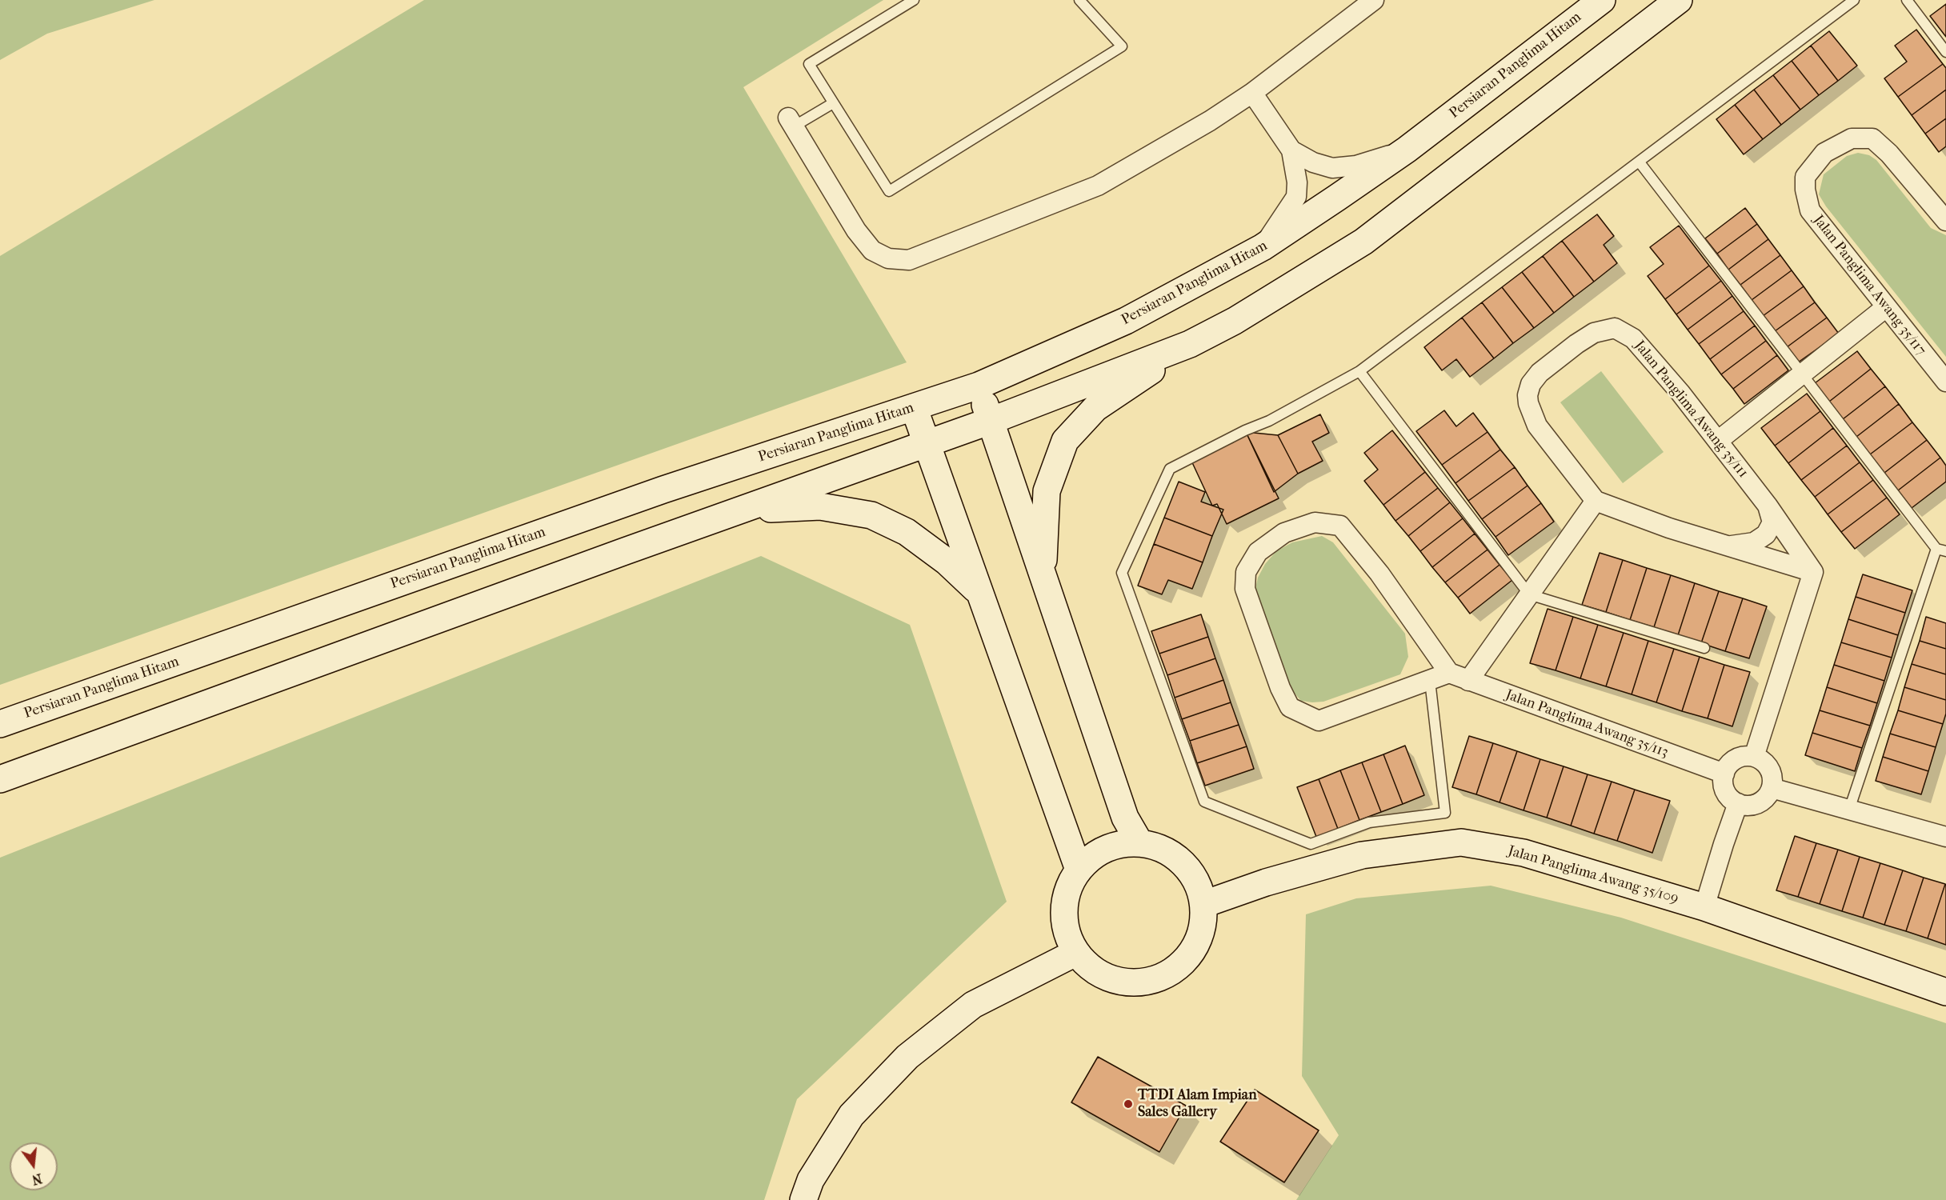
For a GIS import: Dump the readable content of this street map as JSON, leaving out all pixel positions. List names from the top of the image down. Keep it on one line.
{"streets":{"main road":["Persiaran Panglima Hitam","Jalan Panglima Awang 35/109"],"street":["Jalan Panglima Awang 35/117","Jalan Panglima Awang 35/111","Jalan Panglima Awang 35/113"]},"places":["TTDI Alam Impian Sales Gallery"],"north":"bottom"}
